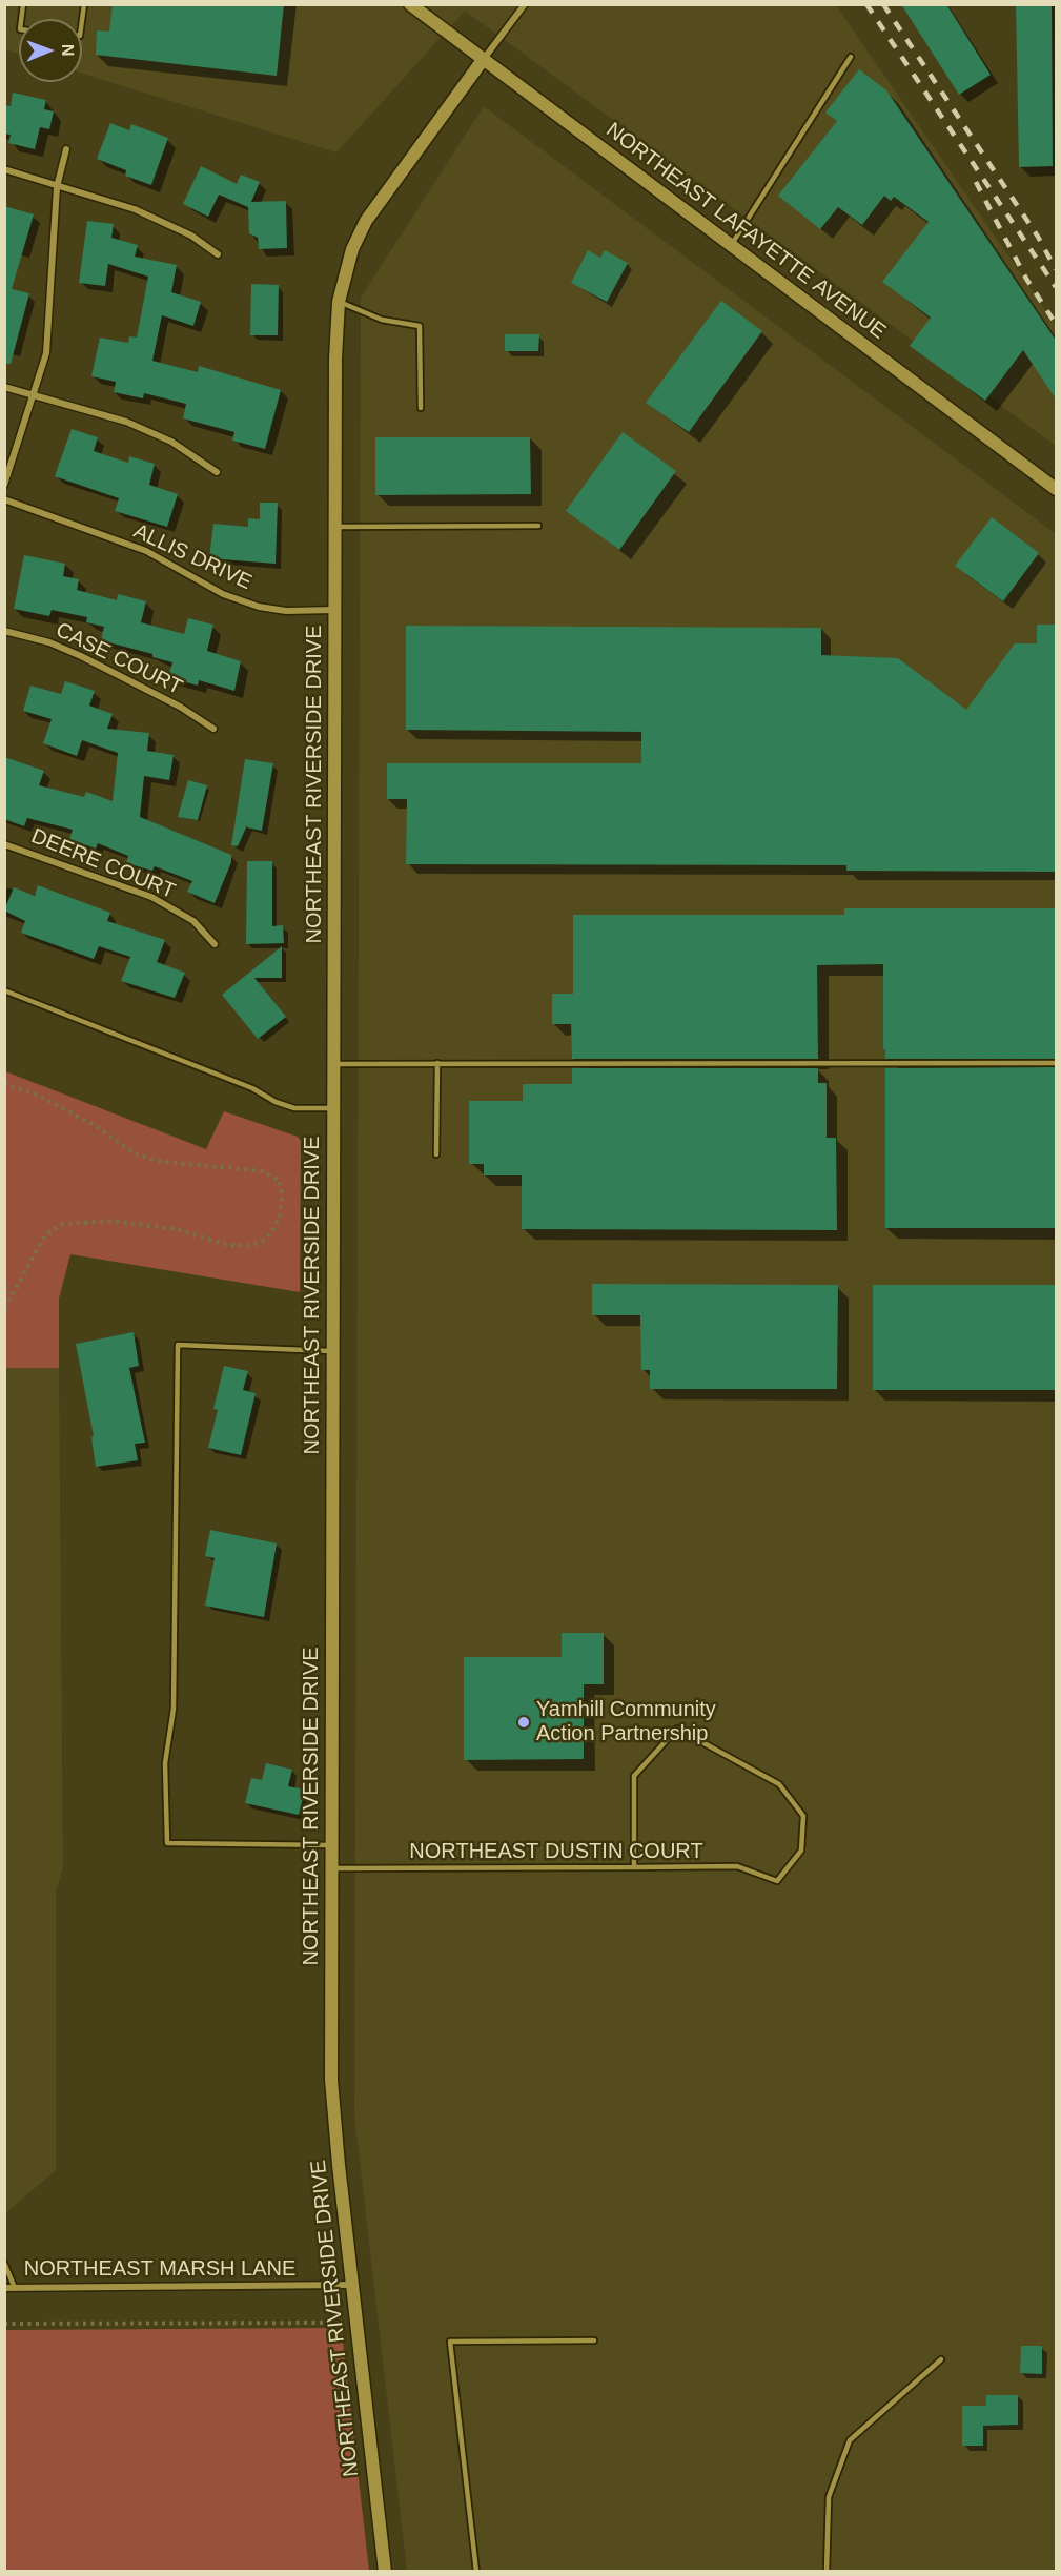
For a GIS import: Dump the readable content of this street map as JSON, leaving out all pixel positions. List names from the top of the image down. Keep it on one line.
{"streets":{"street":["NORTHEAST LAFAYETTE AVENUE","ALLIS DRIVE","CASE COURT","NORTHEAST RIVERSIDE DRIVE","DEERE COURT","NORTHEAST MARSH LANE"],"lane":["NORTHEAST DUSTIN COURT"]},"crossings":[["NORTHEAST LAFAYETTE AVENUE","NORTHEAST RIVERSIDE DRIVE"],["ALLIS DRIVE","NORTHEAST RIVERSIDE DRIVE"],["NORTHEAST RIVERSIDE DRIVE","NORTHEAST DUSTIN COURT"],["NORTHEAST RIVERSIDE DRIVE","NORTHEAST MARSH LANE"]],"places":["Yamhill Community Action Partnership"],"north":"right"}
